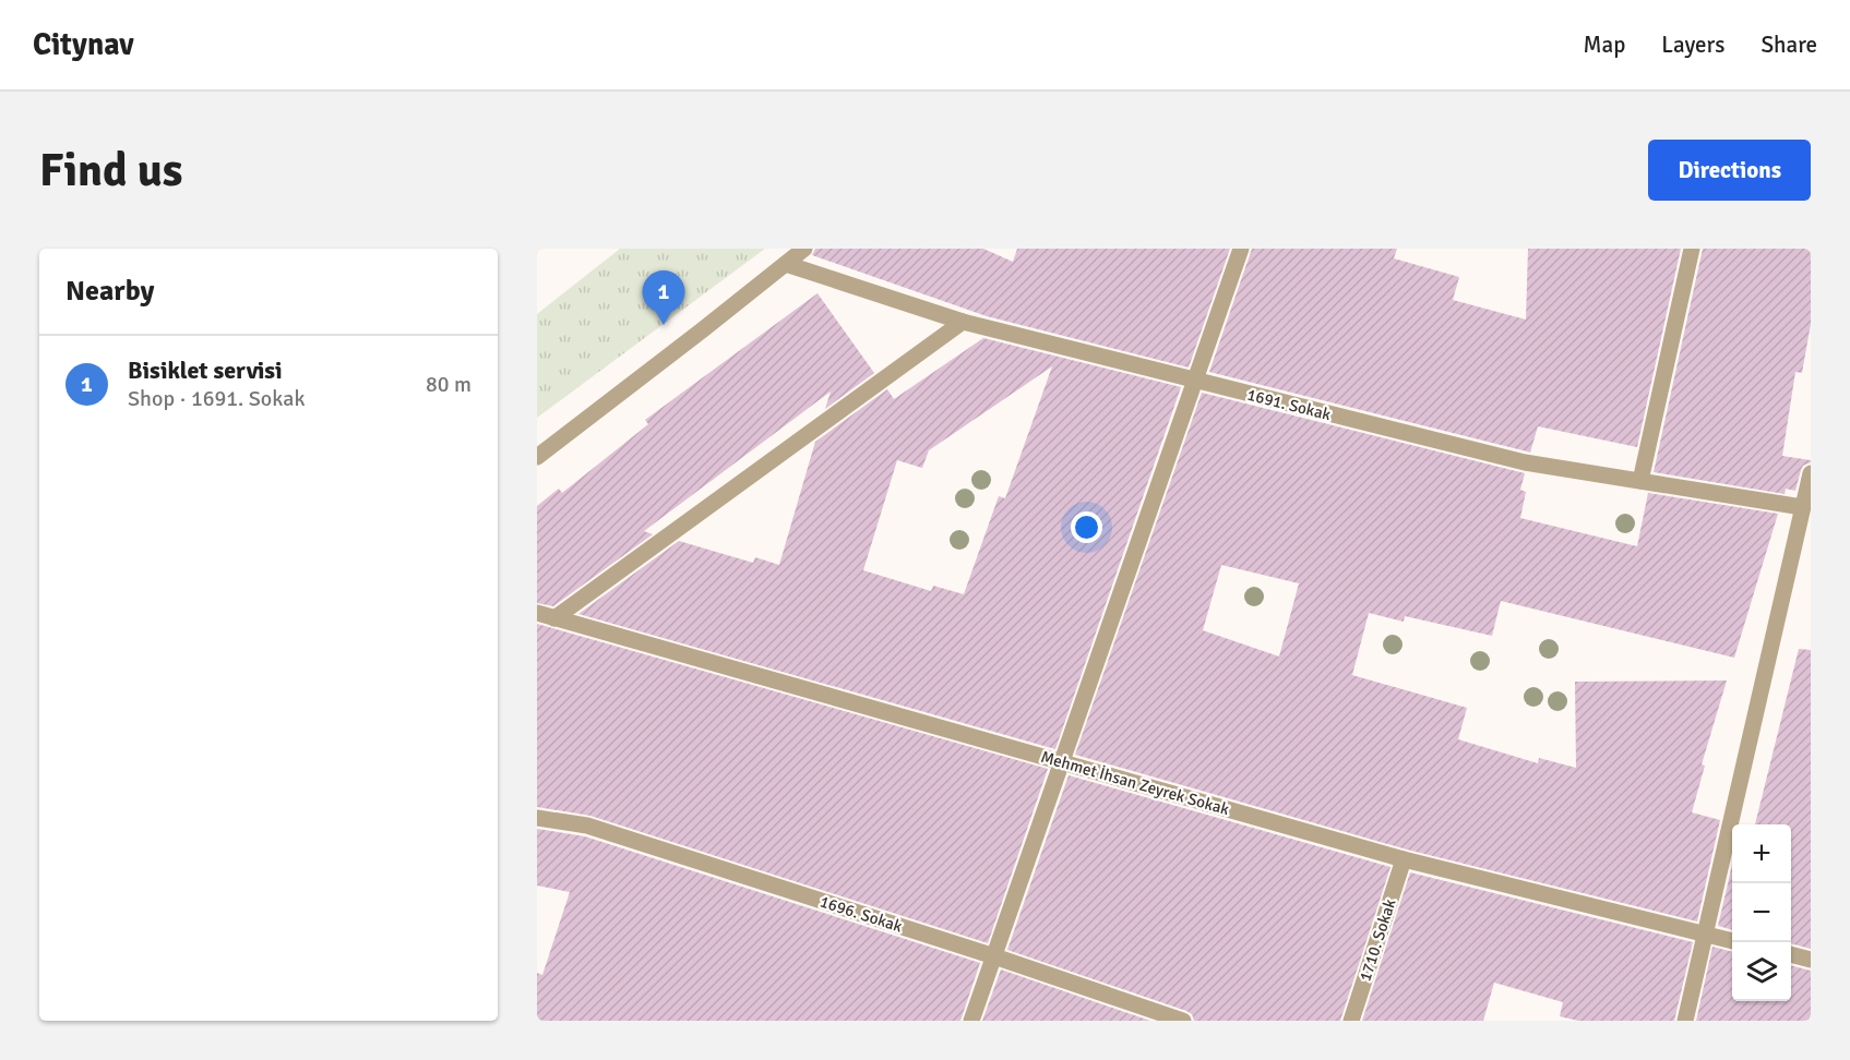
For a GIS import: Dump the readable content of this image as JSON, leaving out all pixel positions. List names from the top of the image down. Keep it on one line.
{"streets":{"street":["1691. Sokak","Mehmet İhsan Zeyrek Sokak","1696. Sokak","1710. Sokak"]},"crossings":[["Mehmet İhsan Zeyrek Sokak","1710. Sokak"]],"page":{"header":"Citynav","nav":["Map","Layers","Share"],"buttons":"Directions","title":"Find us","heading":"Nearby","pins":"1","list":[{"mark":"1","name":"Bisiklet servisi","note":"Shop · 1691. Sokak","value":"80 m"}],"map_buttons":["+","−"]}}
